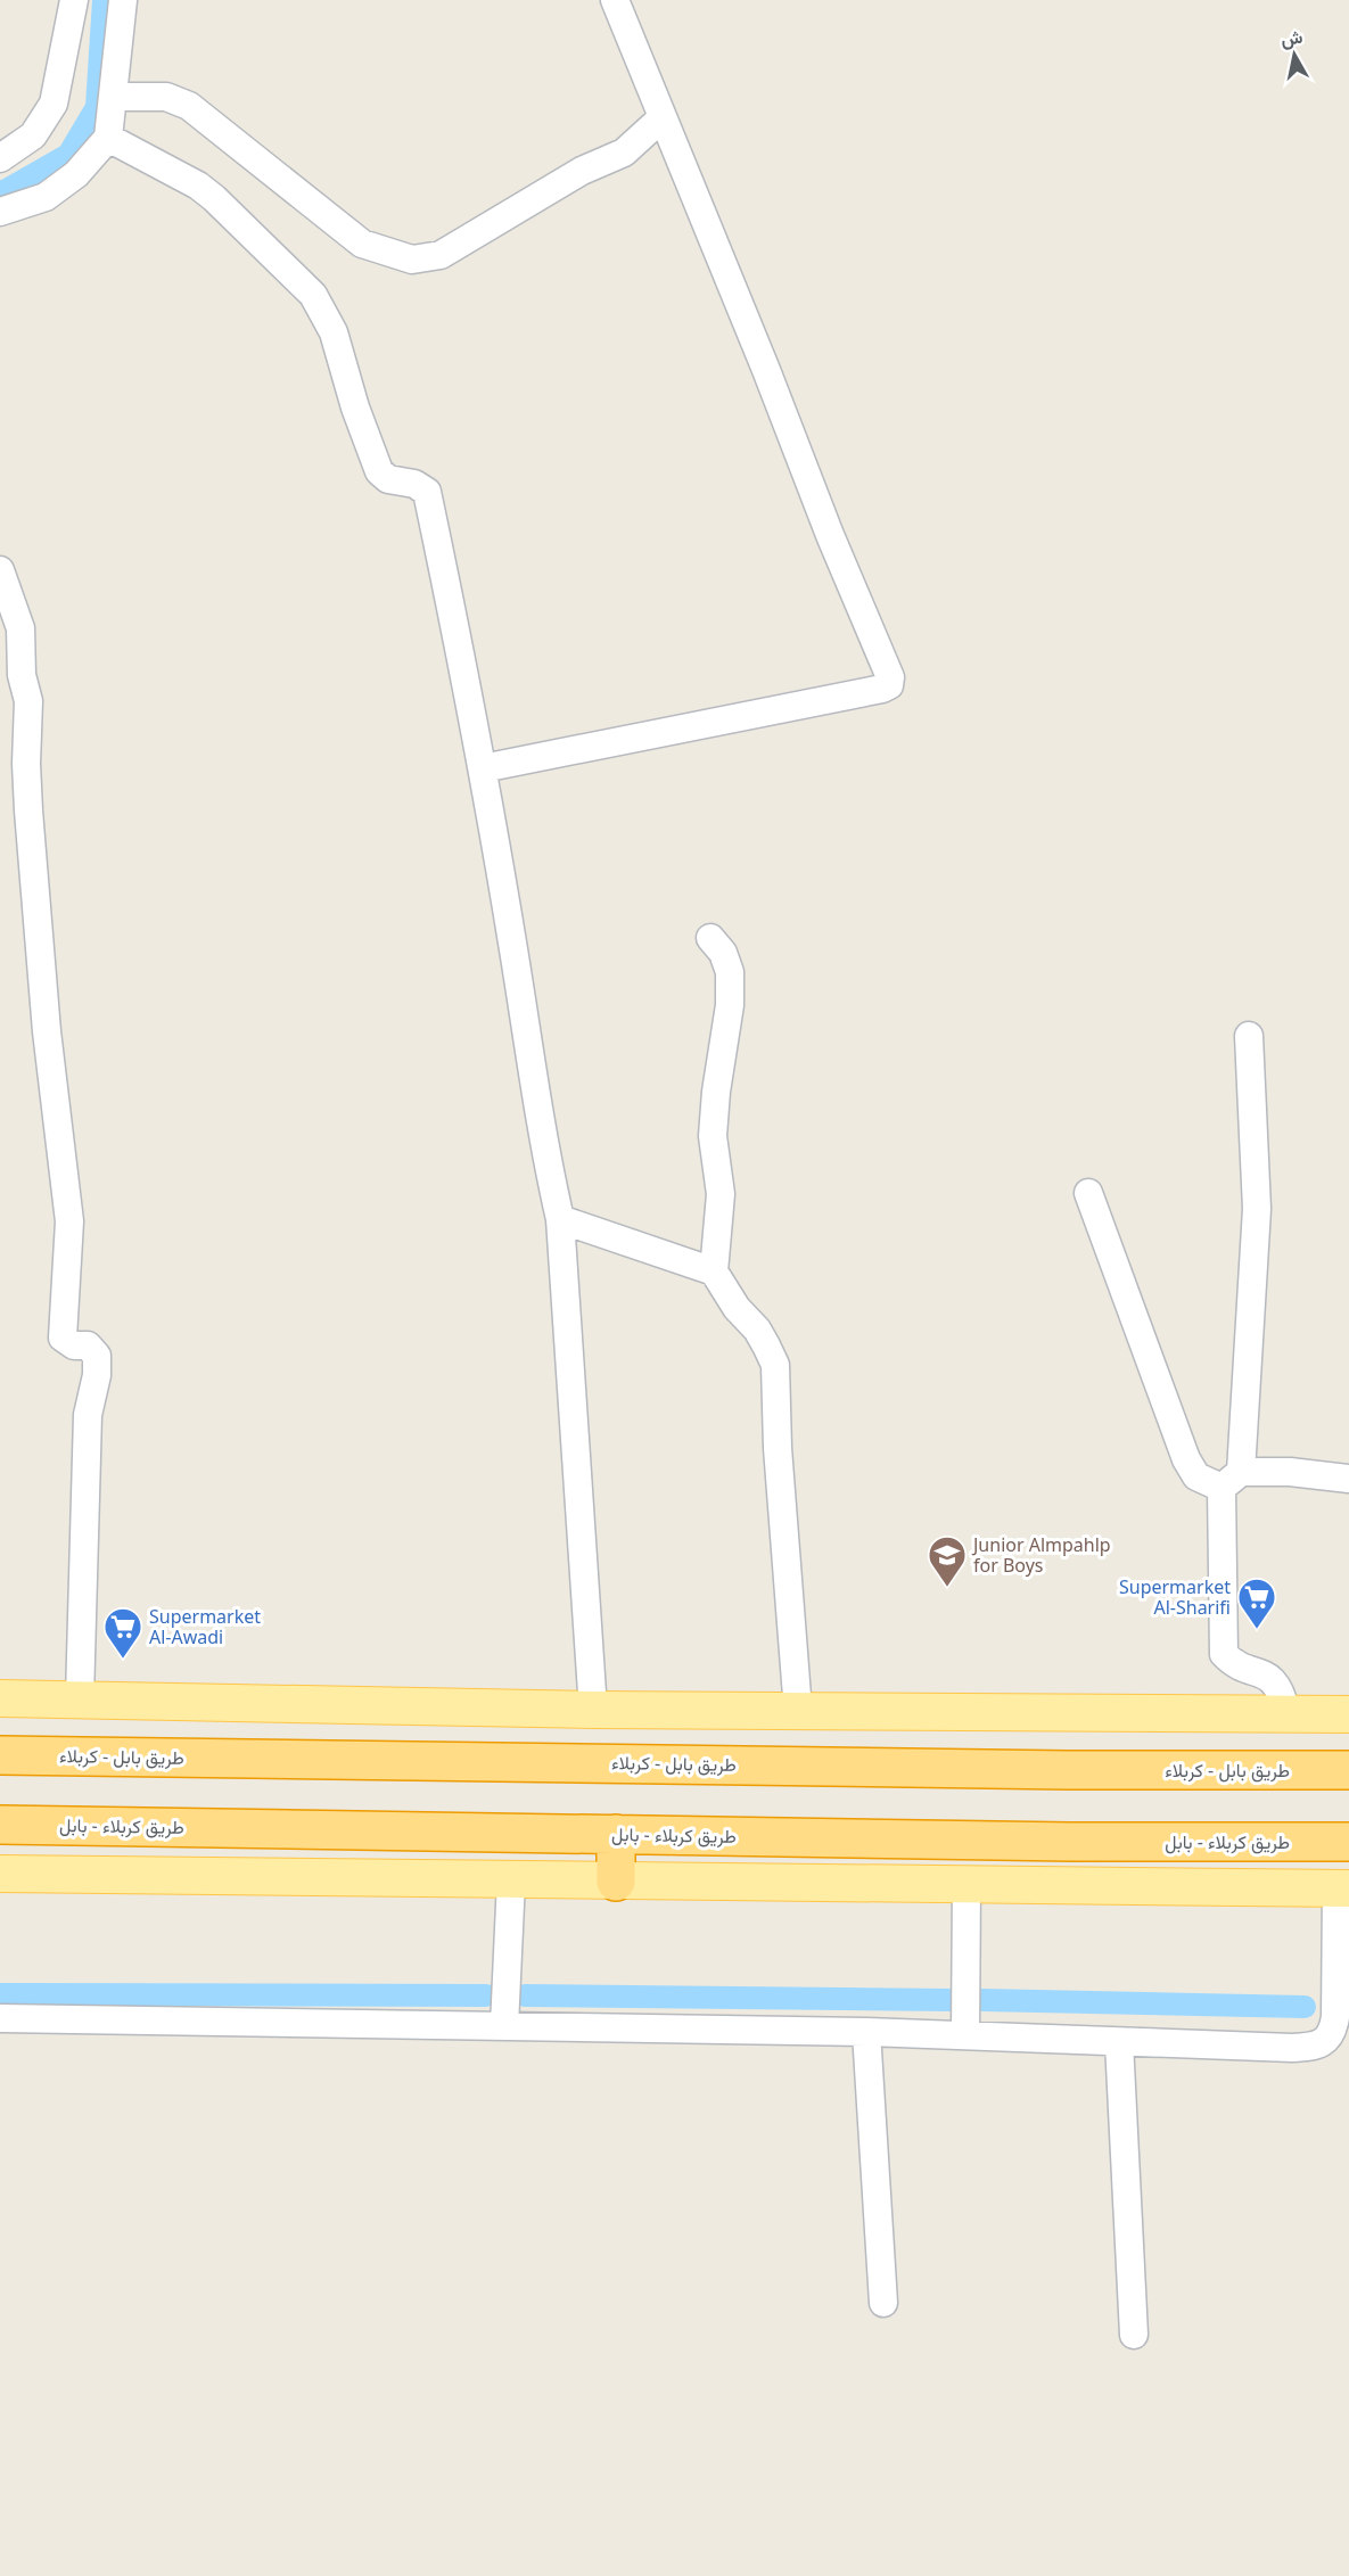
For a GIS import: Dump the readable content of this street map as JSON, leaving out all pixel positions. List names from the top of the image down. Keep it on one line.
{"streets":{"highway":["طريق بابل - كربلاء","طريق كربلاء - بابل"]},"places":{"school or university":["Junior Almpahlp for Boys"],"supermarket":["Supermarket Al-Sharifi","Supermarket Al-Awadi"]},"north":"top"}
